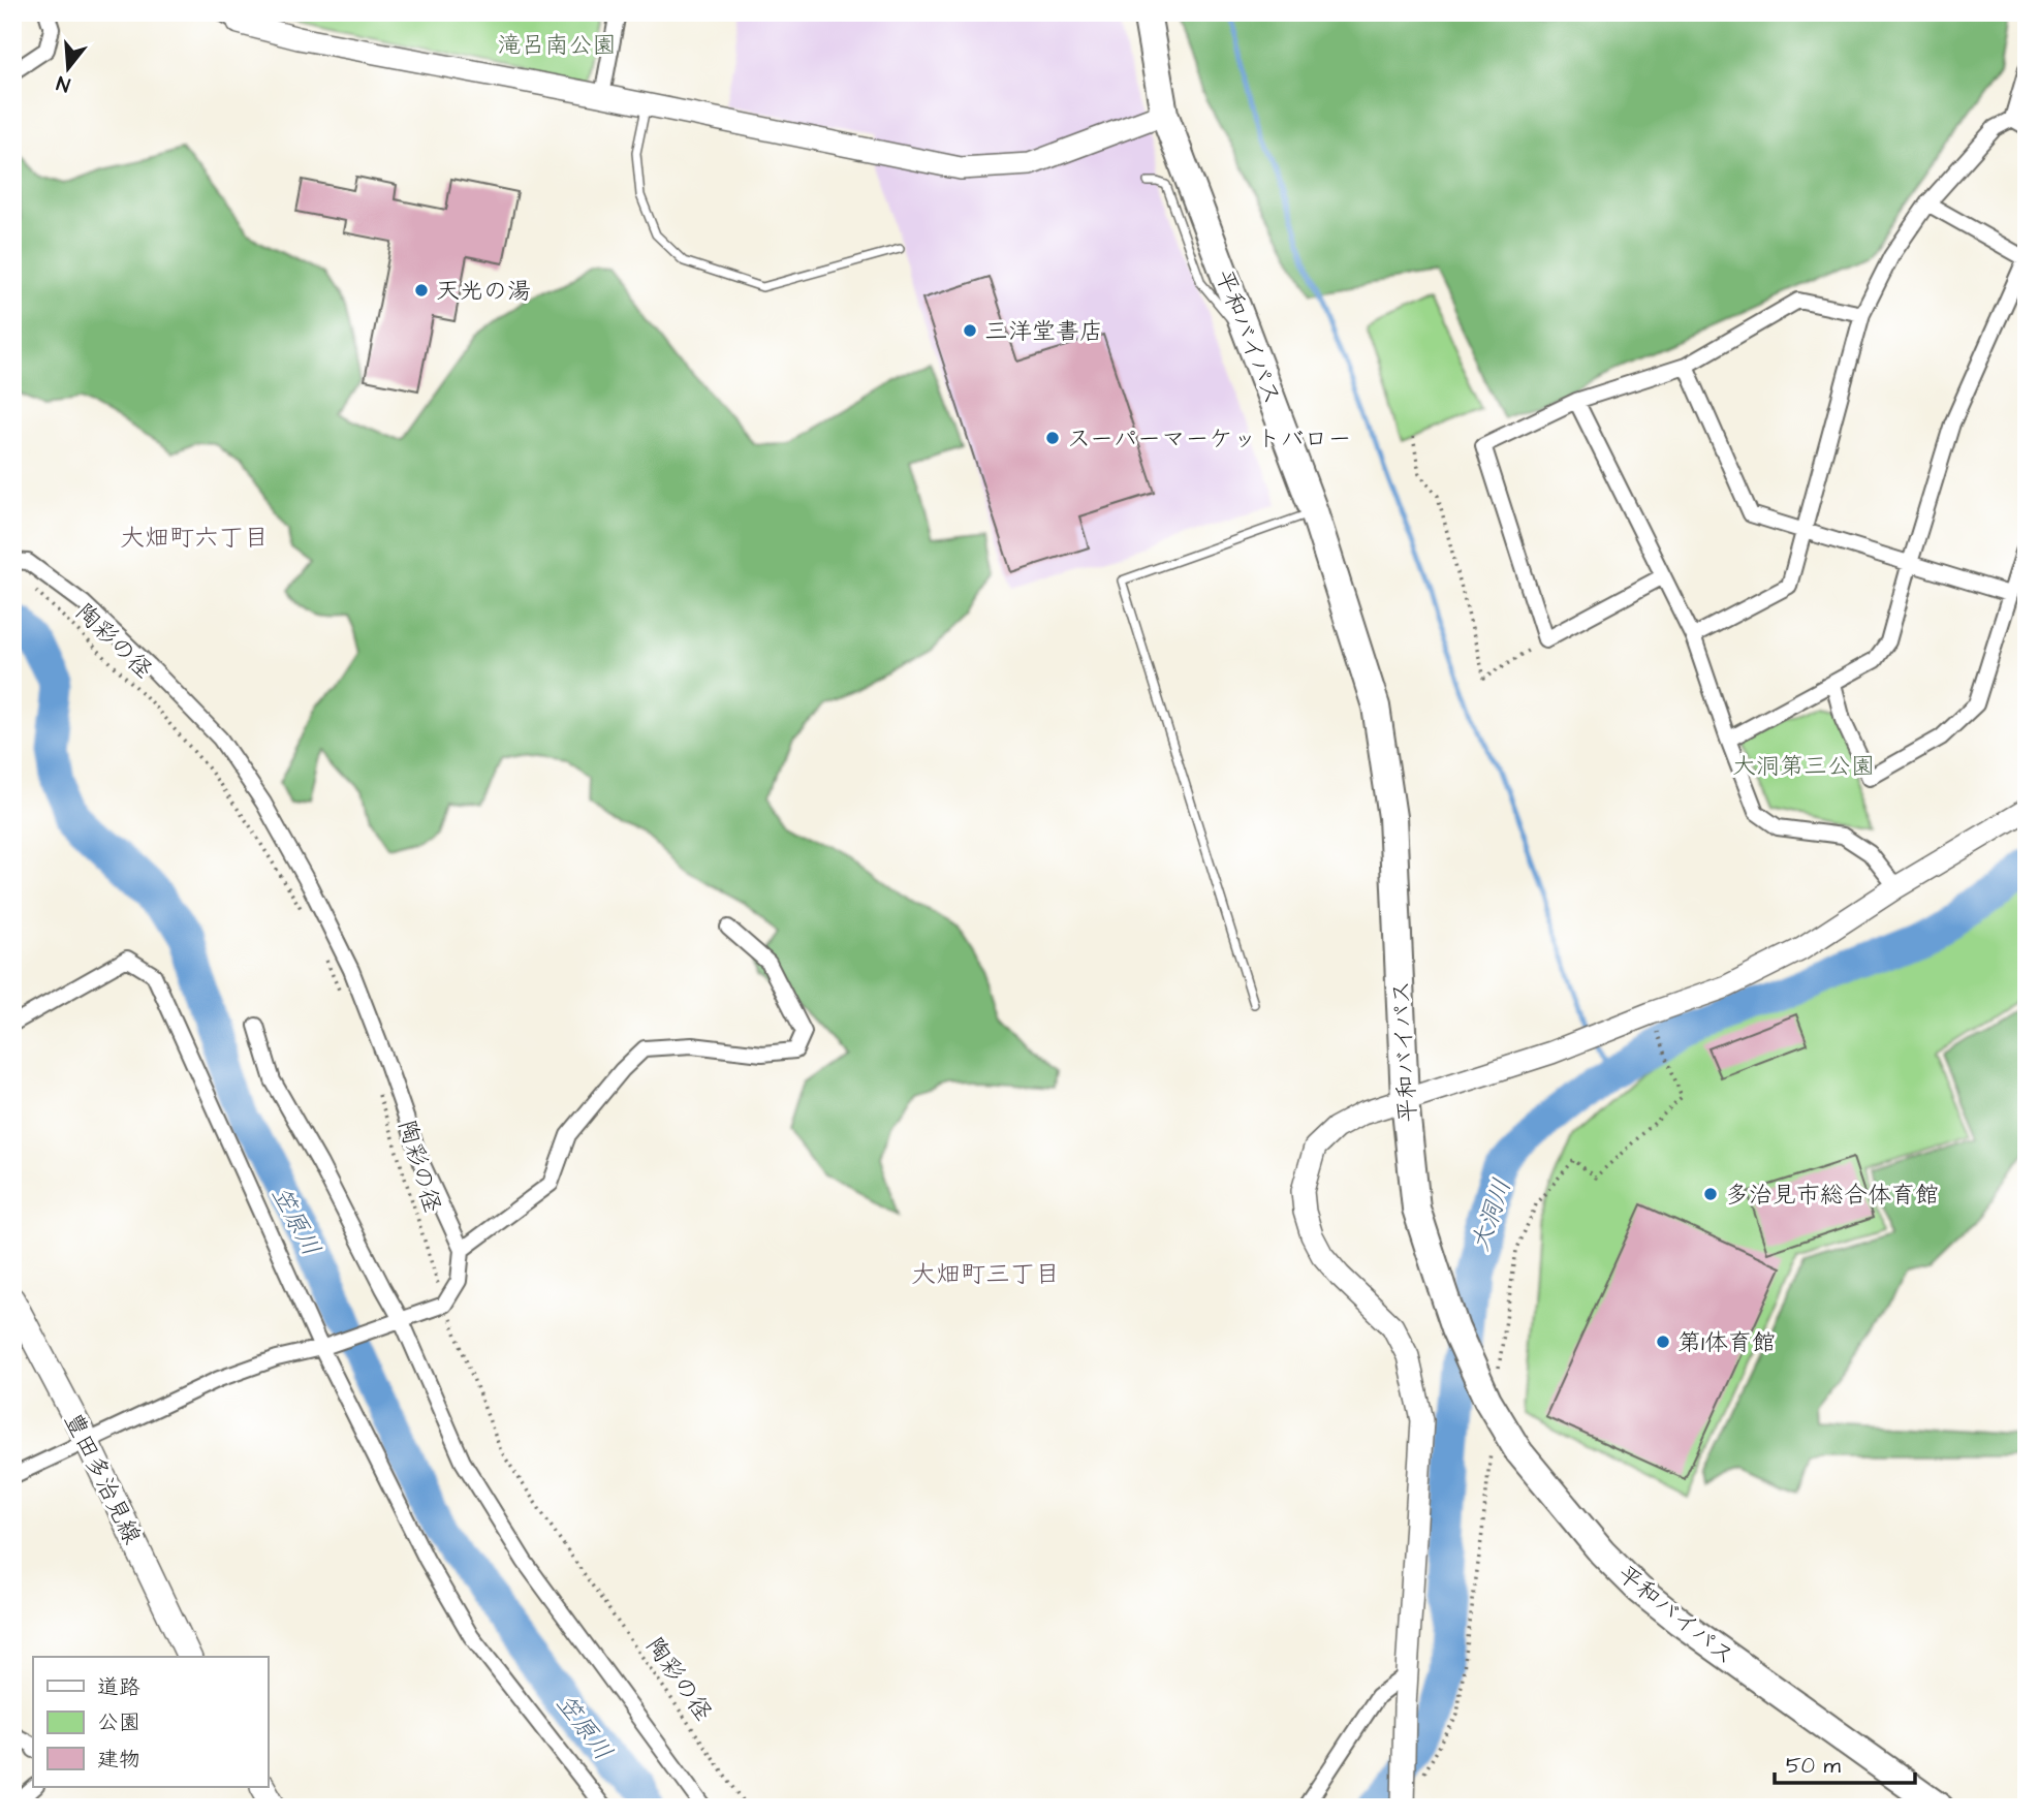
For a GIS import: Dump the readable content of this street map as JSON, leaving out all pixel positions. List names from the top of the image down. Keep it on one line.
{"streets":{"highway":["平和バイパス"],"main road":["豊田多治見線"],"path":["陶彩の径"]},"districts":["大畑町六丁目","大畑町三丁目"],"water":["大洞川","笠原川"],"parks":["滝呂南公園","大洞第三公園"],"places":["天光の湯","三洋堂書店","スーパーマーケットバロー","多治見市総合体育館","第1体育館"],"legend":["道路","公園","建物"],"scale_bar":"50 m","north":"bottom"}
